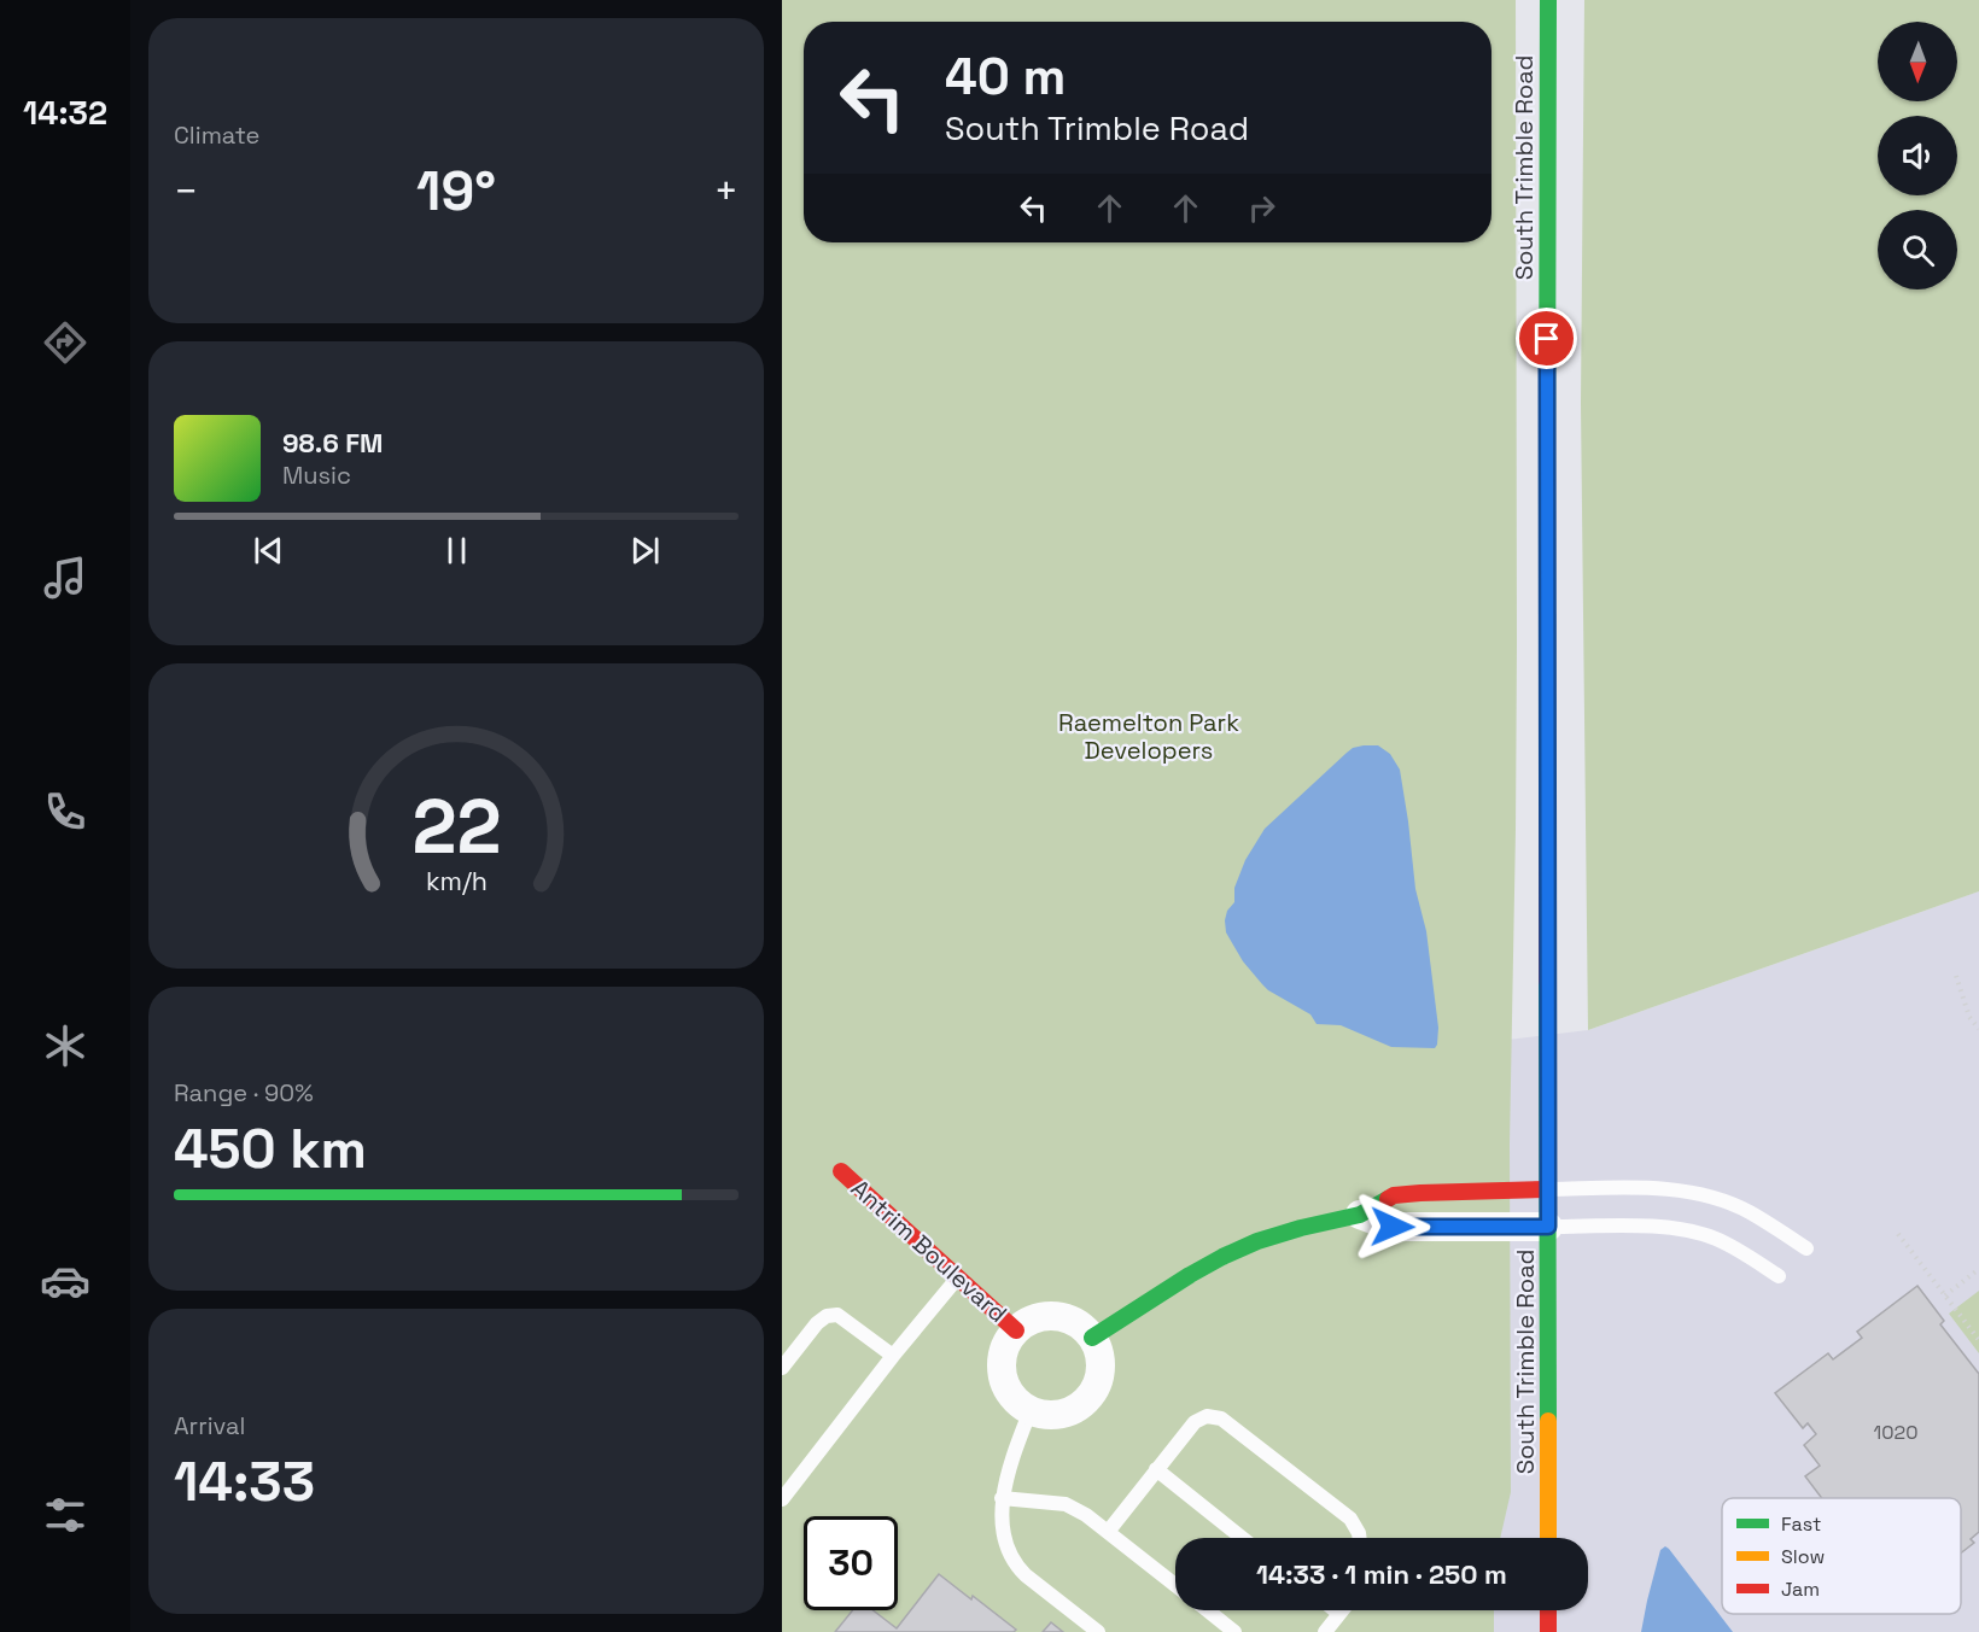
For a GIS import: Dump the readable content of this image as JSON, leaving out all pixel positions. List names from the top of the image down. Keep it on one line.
{"streets":{"main road":["South Trimble Road","Antrim Boulevard"]},"parks":["Raemelton Park Developers"],"house_numbers":["1020"],"legend":["Fast","Slow","Jam"],"north":"bottom","page":{"tabs":"14:32","tile":["Climate",["Range · 90%","450 km"],["Arrival","14:33"]],"turn":["40 m","South Trimble Road"],"heat":["−","19°","+"],"song":["98.6 FM","Music"],"limit":"30","trip":"14:33 · 1 min · 250 m","gauge":["22","km/h"]}}
